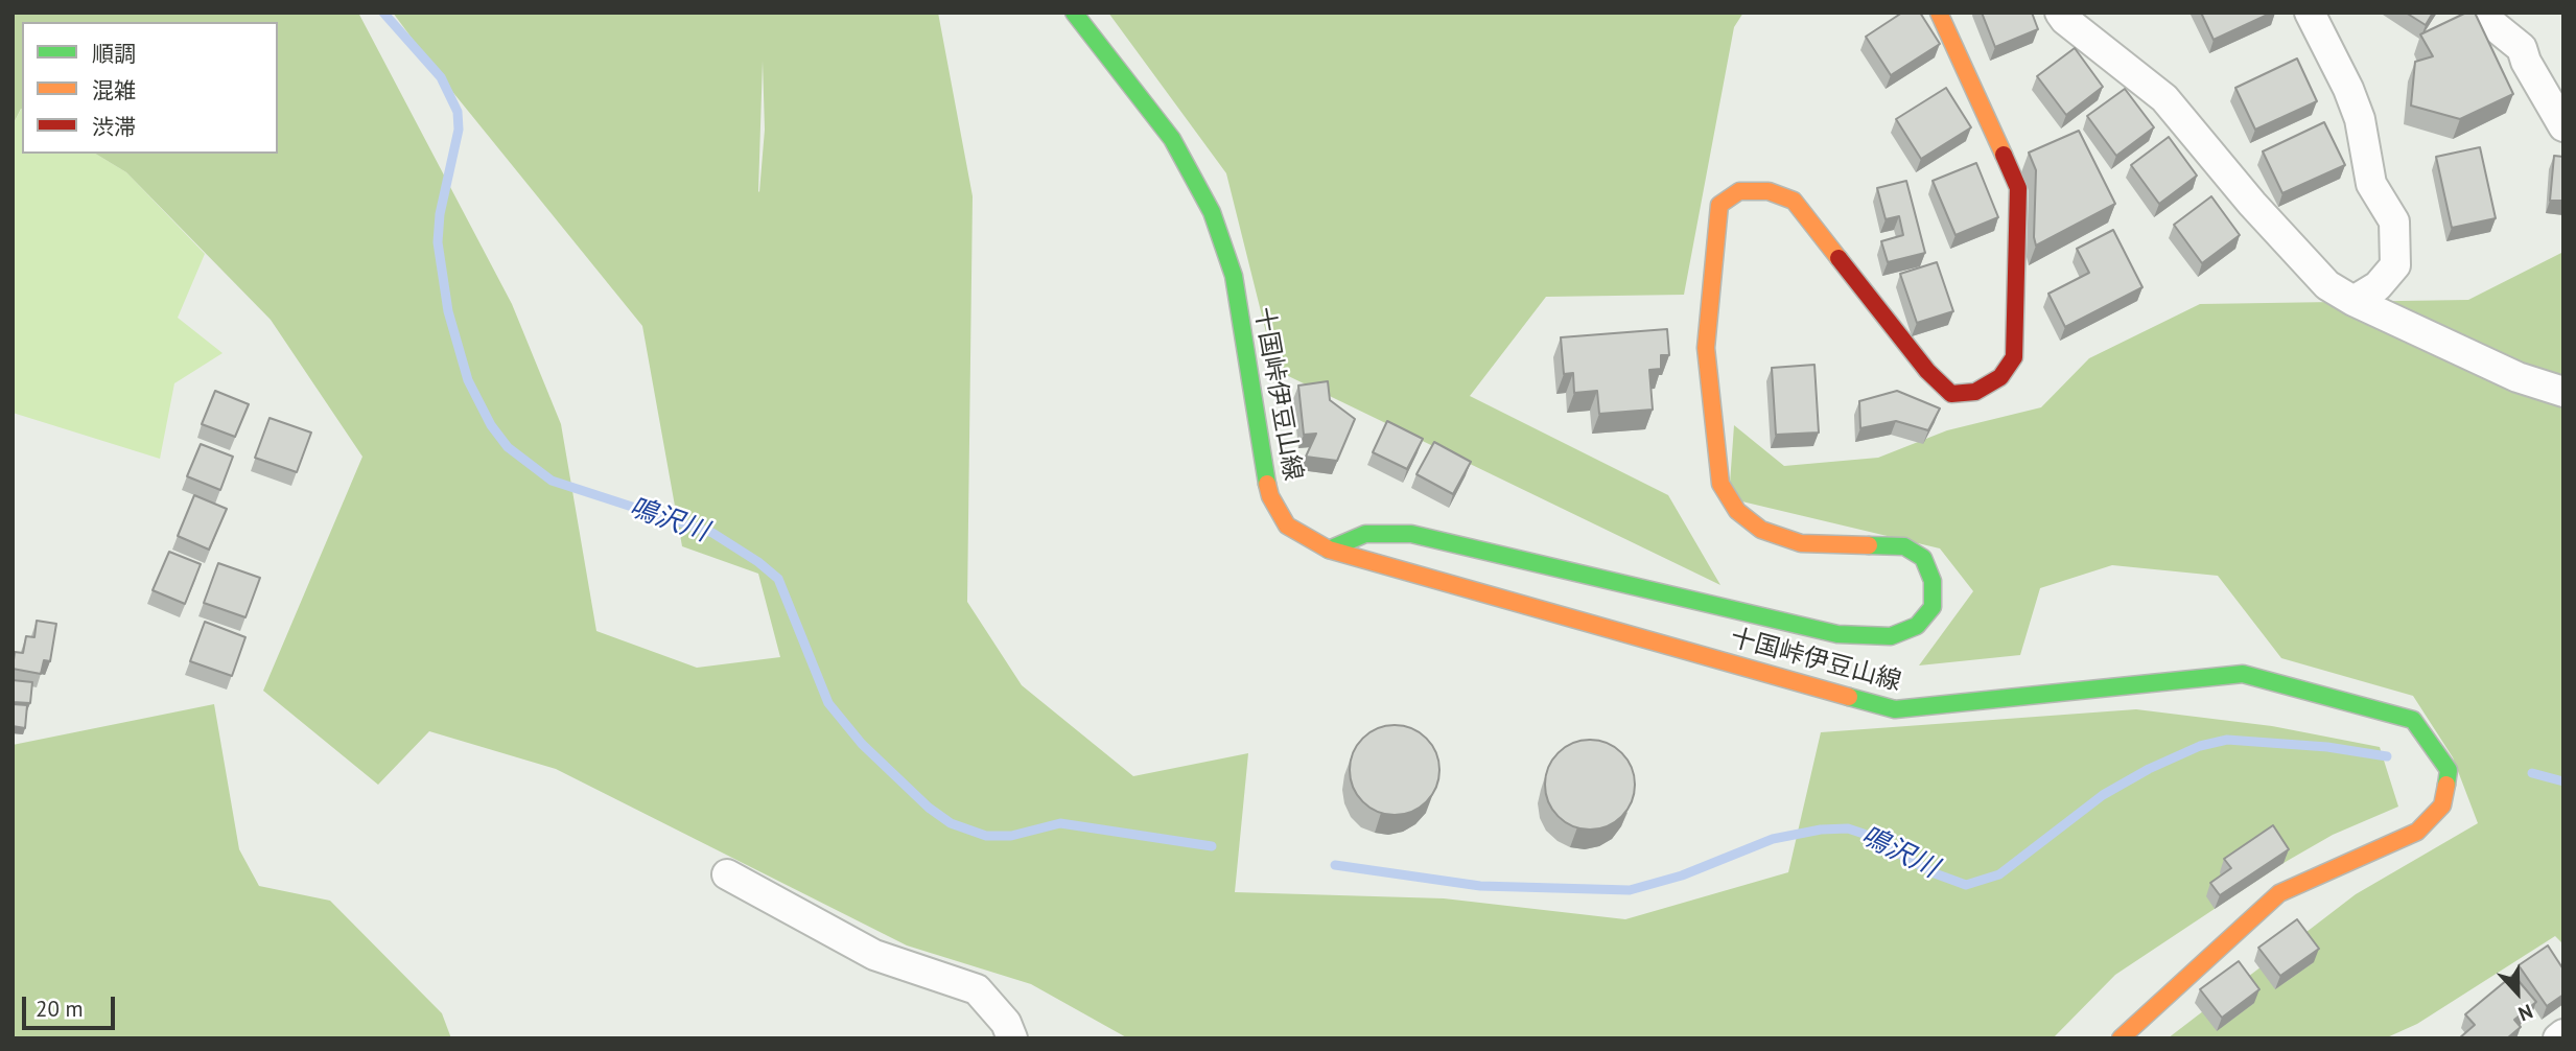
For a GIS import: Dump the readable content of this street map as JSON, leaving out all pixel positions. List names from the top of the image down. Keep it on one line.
{"streets":{"main road":["十国峠伊豆山線"]},"water":["鳴沢川"],"legend":["順調","混雑","渋滞"],"scale_bar":"20 m","north":"bottom"}
